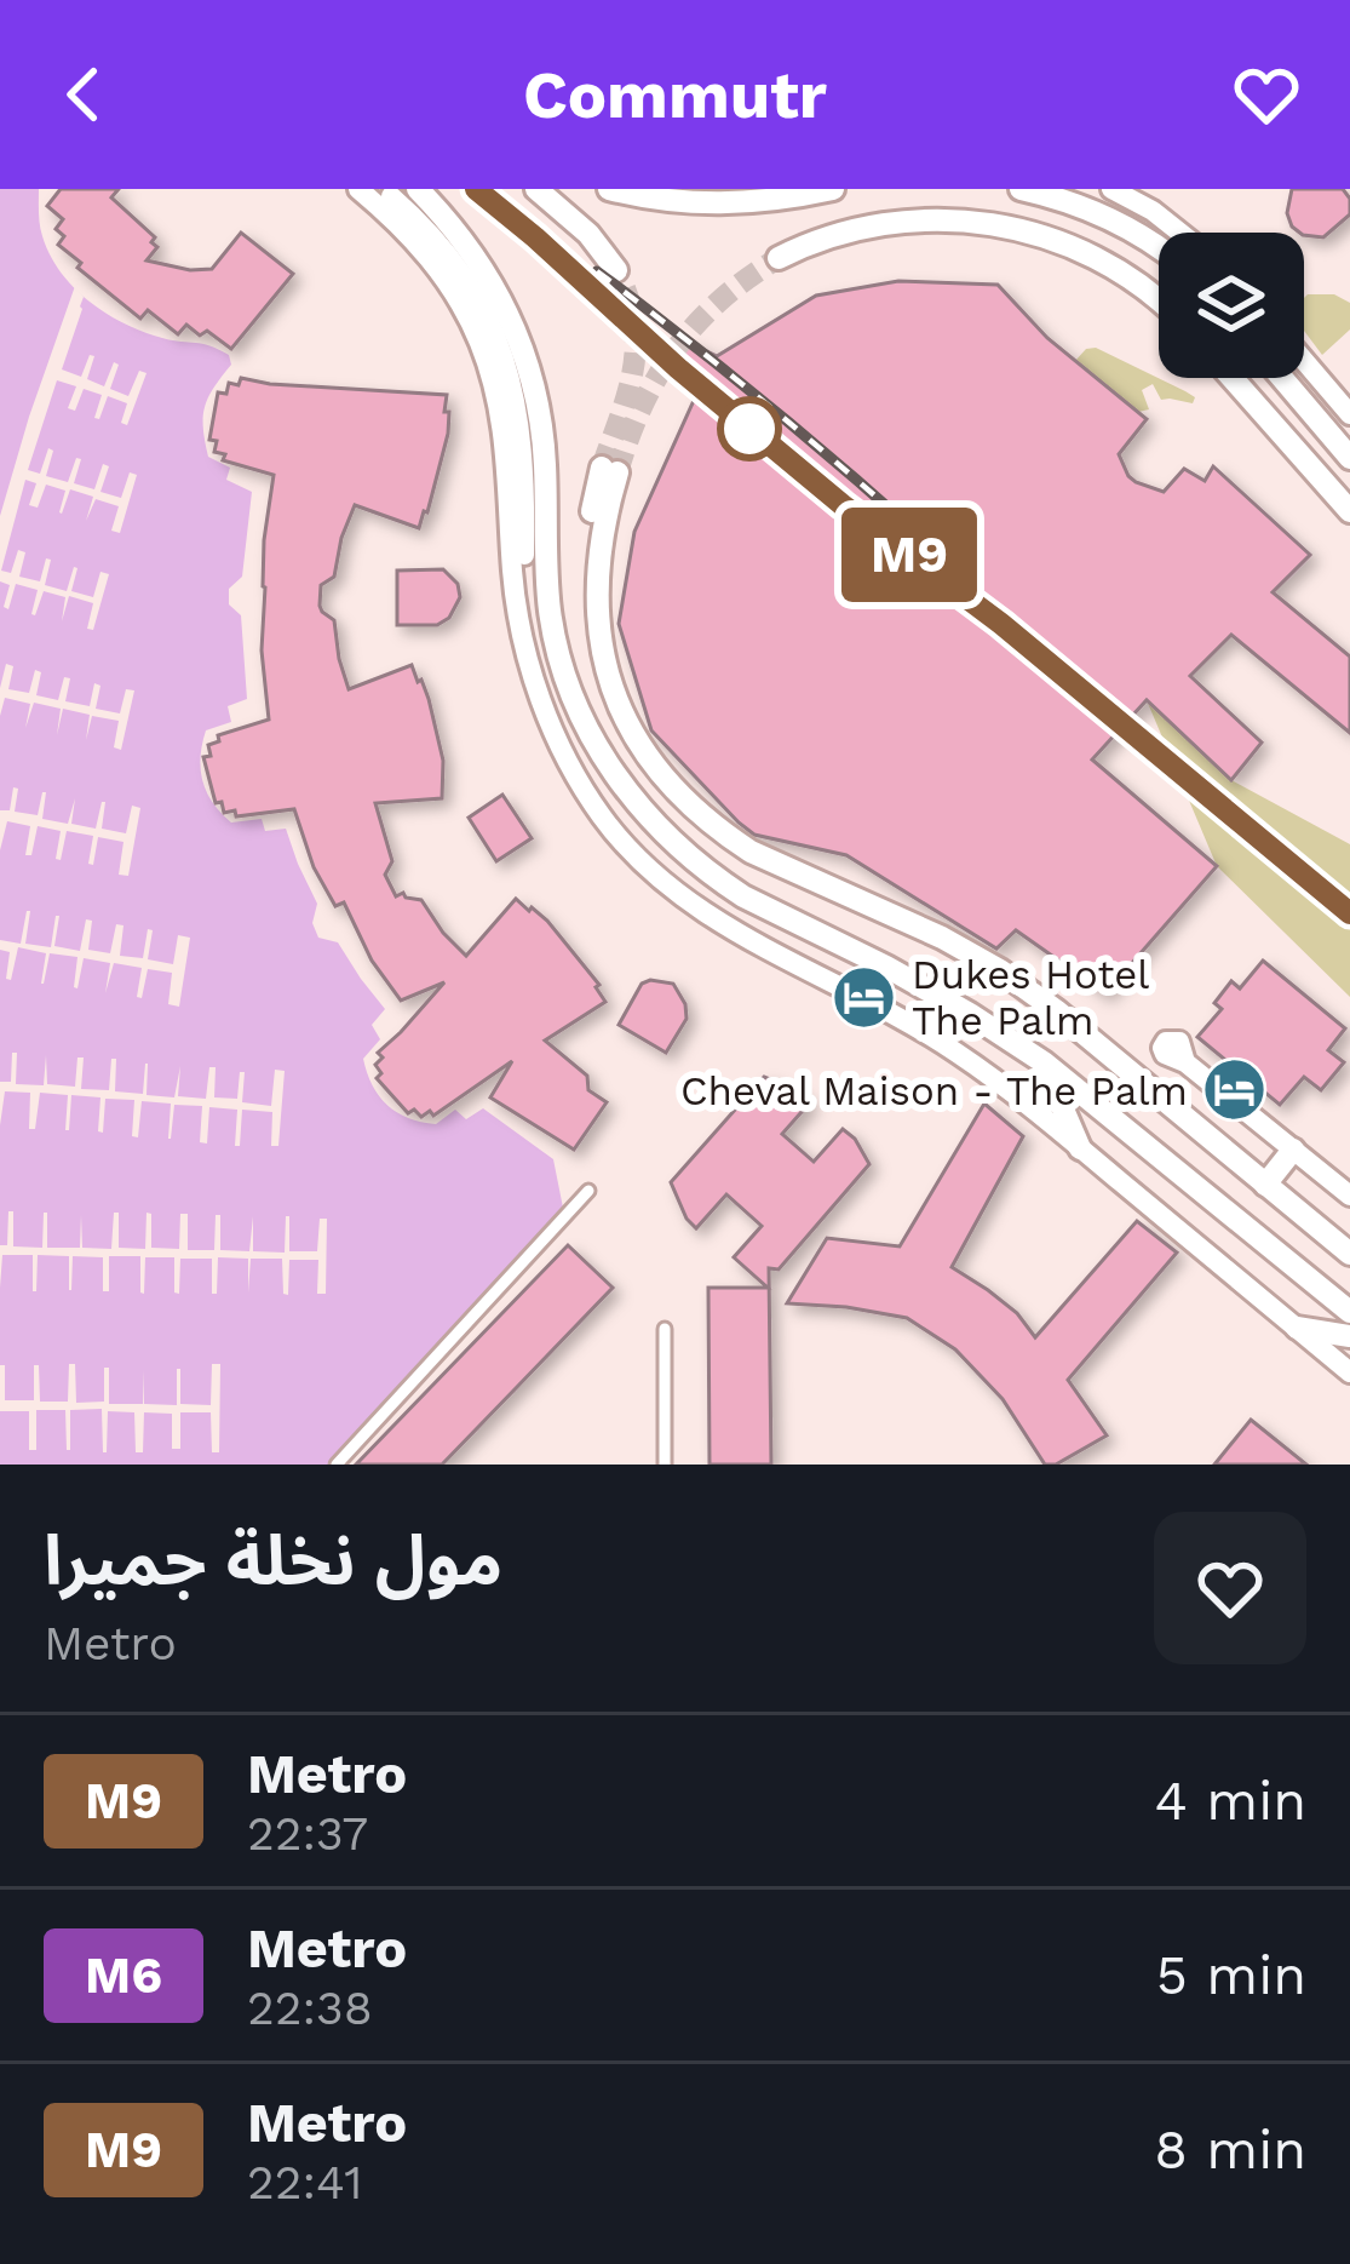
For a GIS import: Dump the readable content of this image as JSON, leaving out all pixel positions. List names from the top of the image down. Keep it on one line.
{"places":{"hotel":["Dukes Hotel The Palm","Cheval Maison - The Palm"]},"lines":["metro line M9"],"page":{"header":"Commutr","on_map":"M9","heading":["مول نخلة جميرا","Metro"],"list":[{"mark":"M9","name":"Metro","note":"22:37","value":"4 min"},{"mark":"M6","name":"Metro","note":"22:38","value":"5 min"},{"mark":"M9","name":"Metro","note":"22:41","value":"8 min"}]}}
